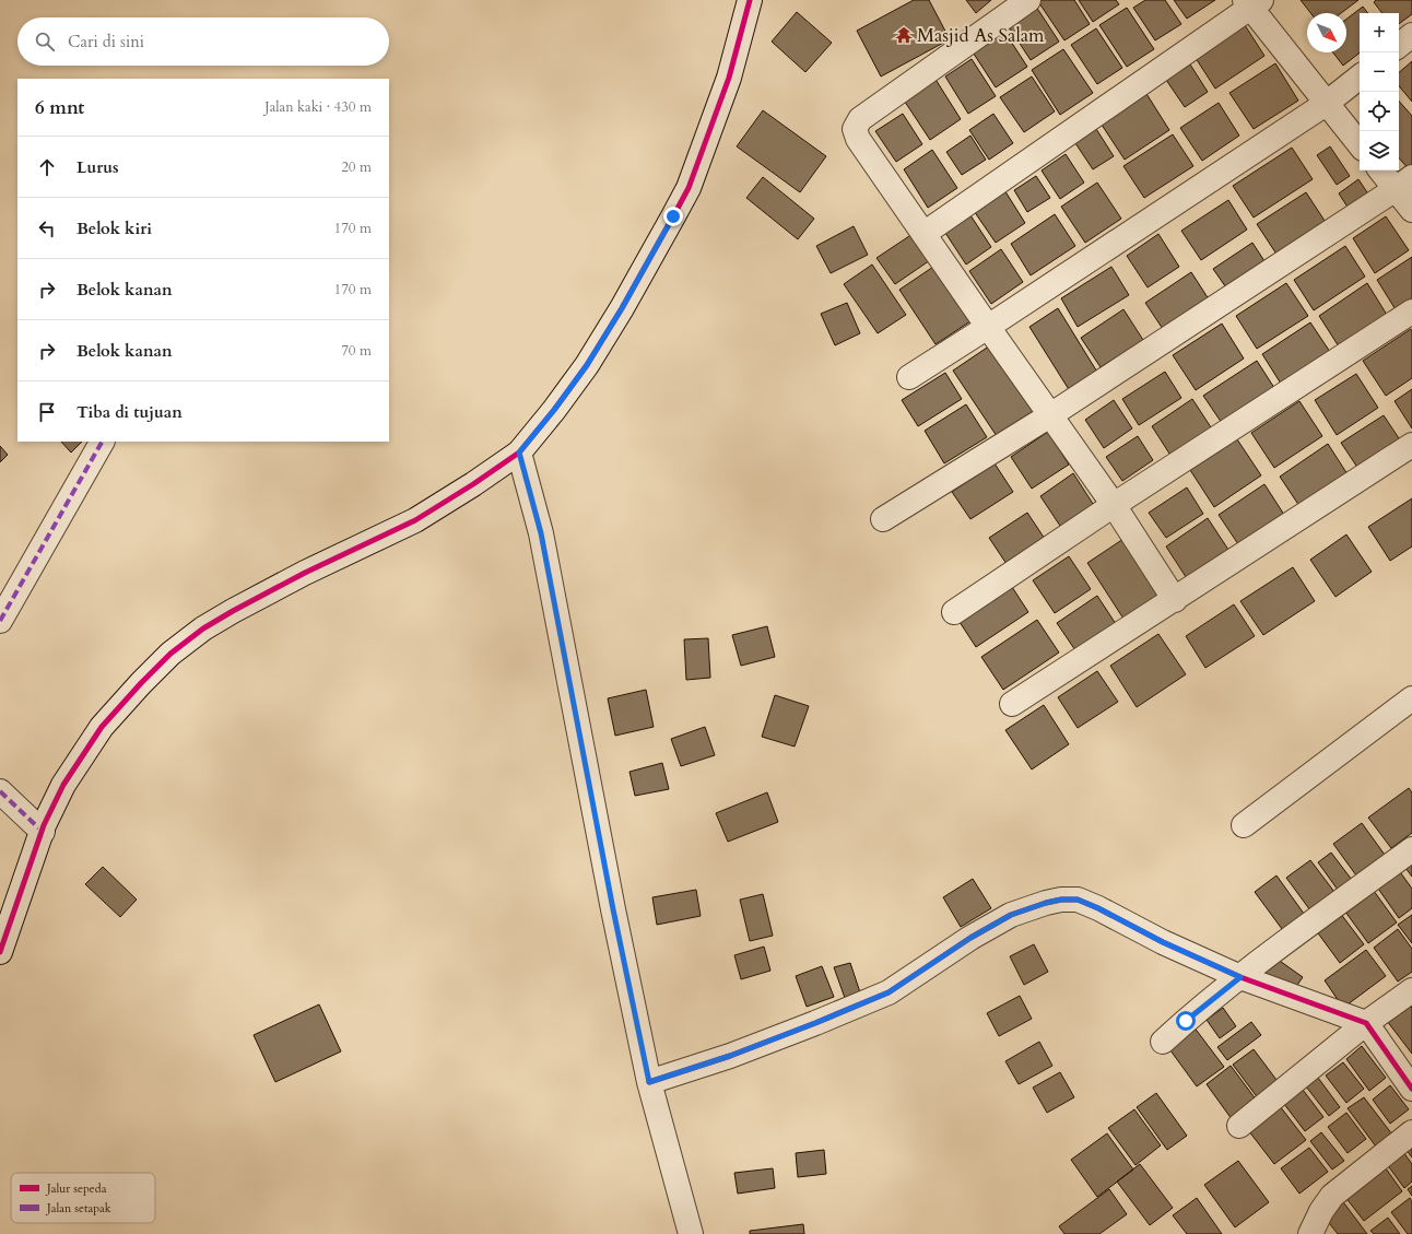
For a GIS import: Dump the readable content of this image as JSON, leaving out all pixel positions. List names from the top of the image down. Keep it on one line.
{"places":{"temple":["Masjid As Salam"]},"legend":["Jalur sepeda","Jalan setapak"],"north":"bottom right","page":{"map_buttons":["+","−"],"search":"Cari di sini","heading":["6 mnt","Jalan kaki · 430 m"],"list":[["Lurus","20 m"],["Belok kiri","170 m"],["Belok kanan","170 m"],["Belok kanan","70 m"],"Tiba di tujuan"]}}
